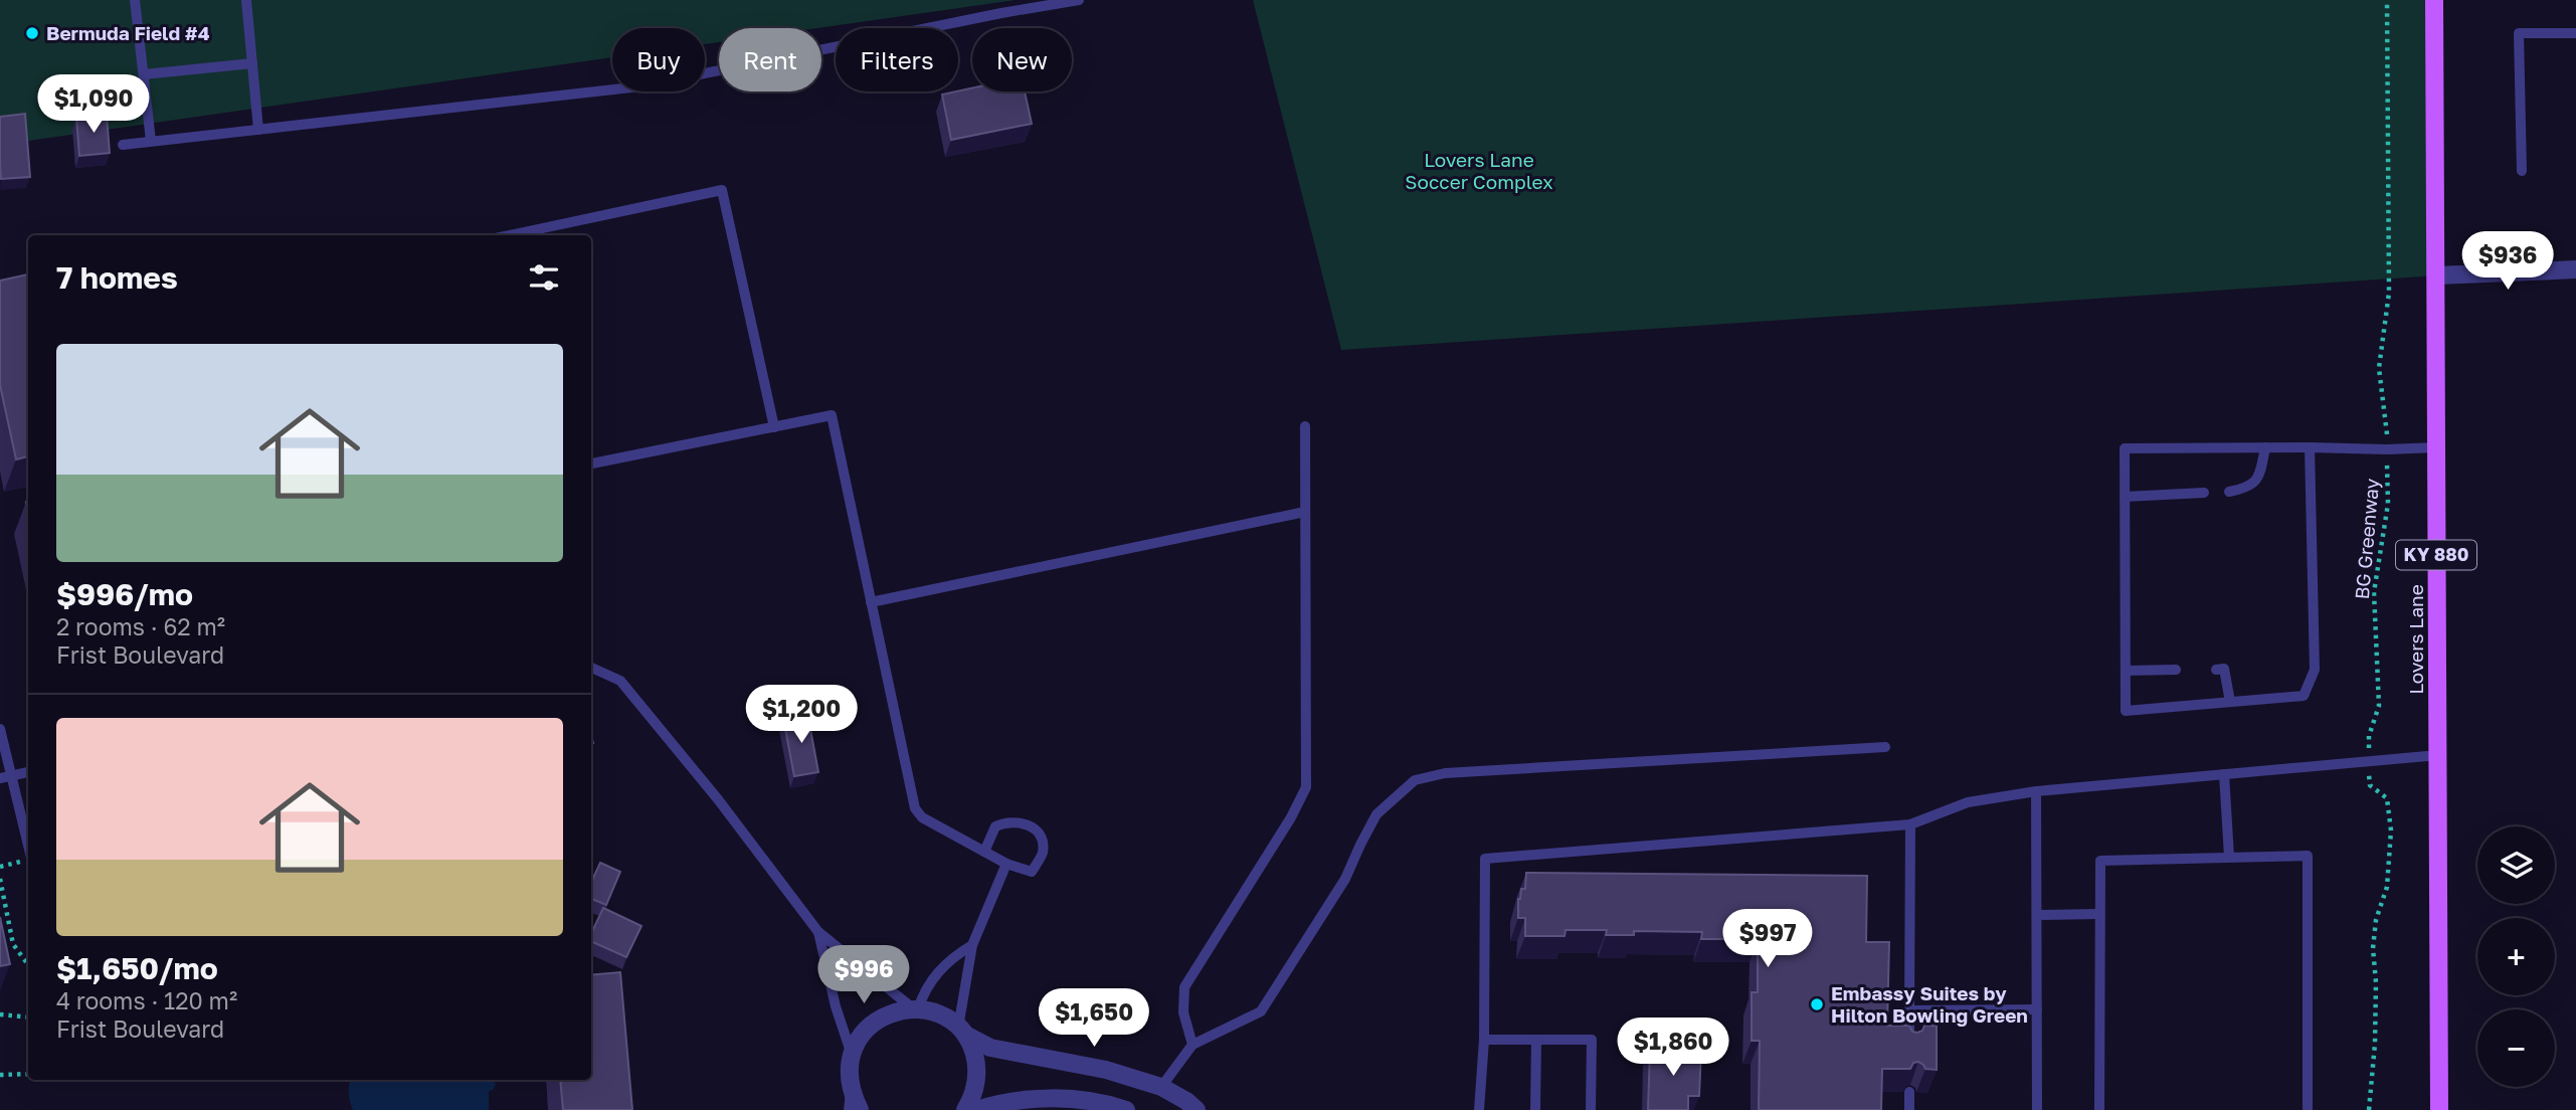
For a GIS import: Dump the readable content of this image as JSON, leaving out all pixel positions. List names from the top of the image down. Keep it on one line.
{"streets":{"main road":["KY 880","Lovers Lane"],"path":["BG Greenway"]},"parks":["Lovers Lane Soccer Complex"],"places":["Bermuda Field #4","Embassy Suites by Hilton Bowling Green"],"page":{"chip":["Buy","Rent","Filters","New"],"price":["$1,090","$936","$1,200","$997","$996","$1,650","$1,860"],"heading":"7 homes","list":[{"name":"$996/mo","note":"2 rooms · 62 m² · Frist Boulevard"},{"name":"$1,650/mo","note":"4 rooms · 120 m² · Frist Boulevard"}],"map_buttons":["+","−"]}}
